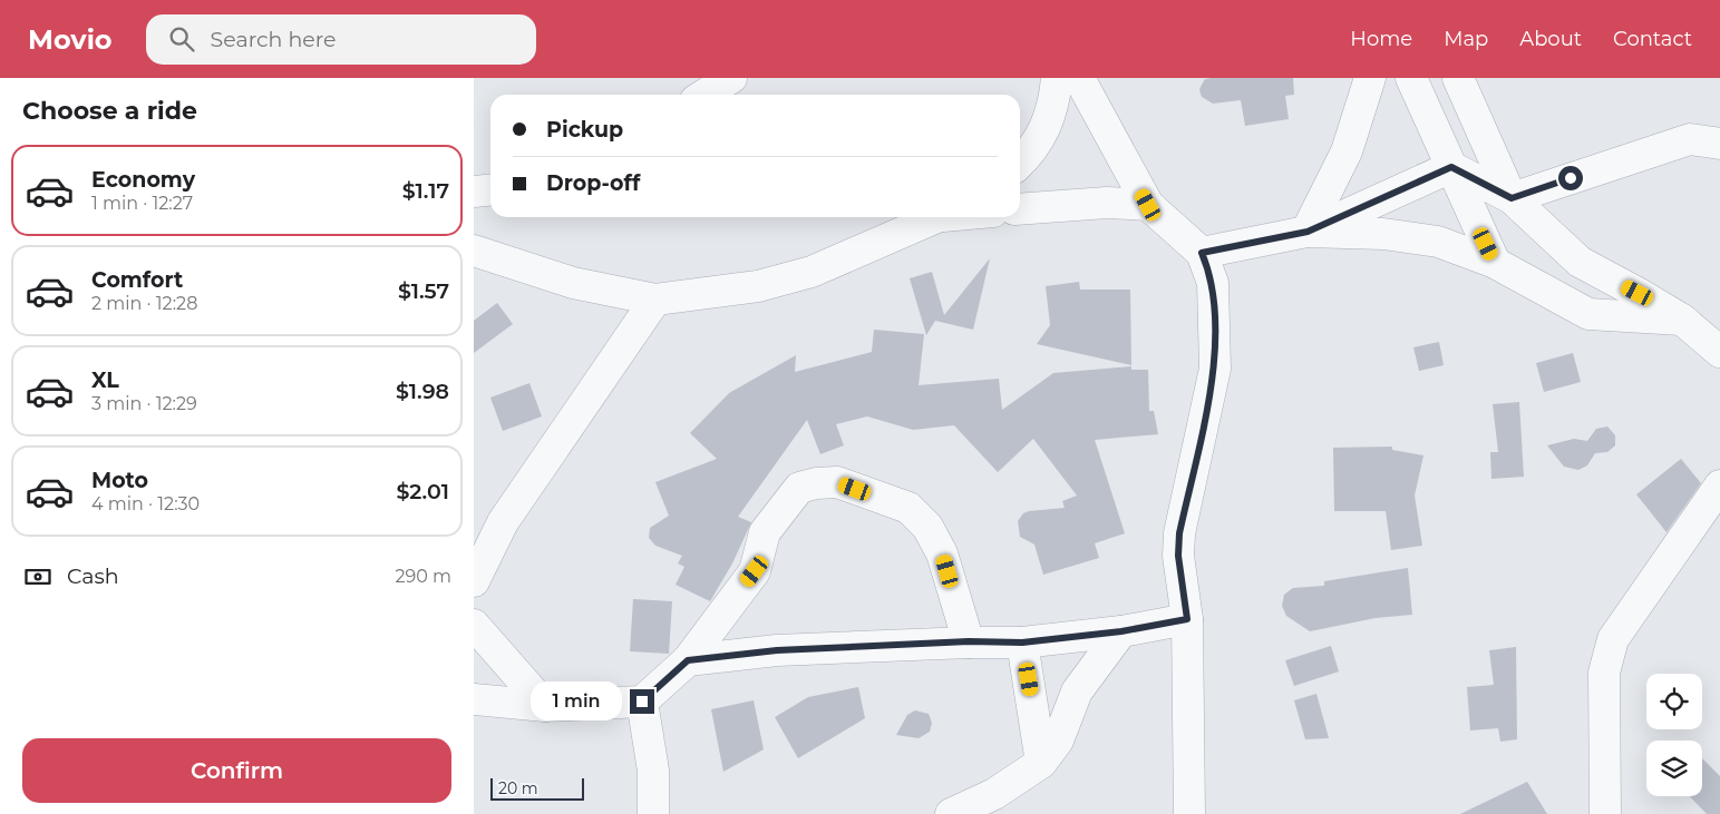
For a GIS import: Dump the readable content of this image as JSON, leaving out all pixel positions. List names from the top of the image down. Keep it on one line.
{"scale_bar":"20 m","page":{"header":"Movio","search":"Search here","nav":["Home","Map","About","Contact"],"heading":"Choose a ride","banner":["Pickup","Drop-off"],"list":[{"name":"Economy","note":"1 min · 12:27","value":"$1.17"},{"name":"Comfort","note":"2 min · 12:28","value":"$1.57"},{"name":"XL","note":"3 min · 12:29","value":"$1.98"},{"name":"Moto","note":"4 min · 12:30","value":"$2.01"}],"pay":["Cash","290 m"],"bubble":"1 min","buttons":"Confirm","scale":"20 m"}}
